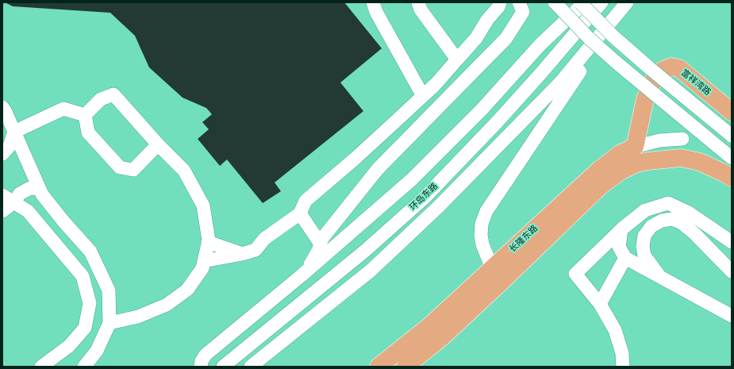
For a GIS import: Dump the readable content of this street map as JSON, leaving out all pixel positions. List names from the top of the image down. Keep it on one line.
{"streets":{"main road":["富祥湾路","长隆东路"],"street":["环岛东路"]},"crossings":[["富祥湾路","长隆东路"]]}
